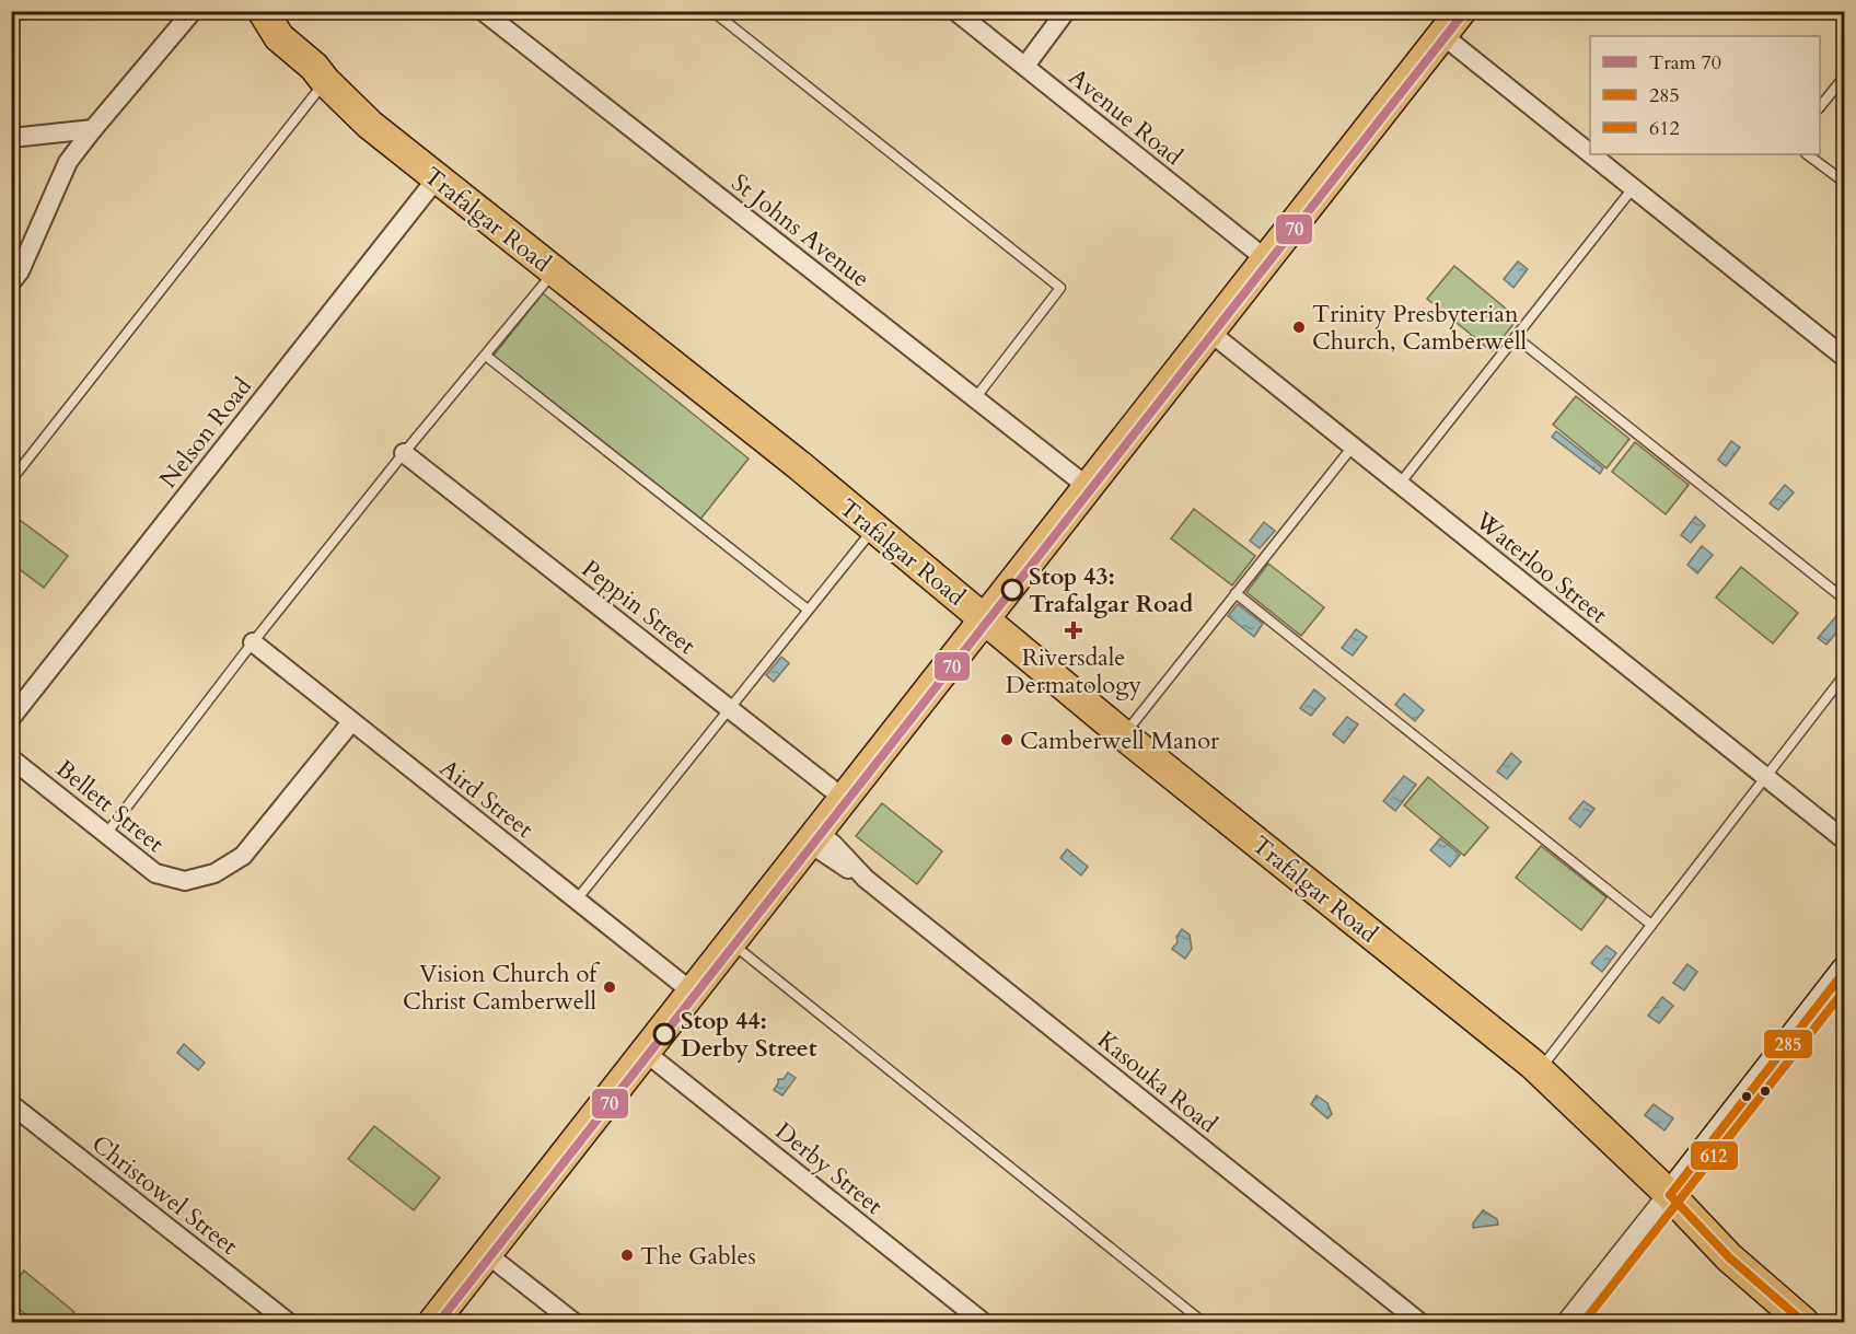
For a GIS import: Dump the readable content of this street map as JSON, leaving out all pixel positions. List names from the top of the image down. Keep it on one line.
{"streets":{"main road":["Trafalgar Road"],"street":["Avenue Road","St Johns Avenue","Nelson Road","Waterloo Street","Peppin Street","Aird Street","Bellett Street","Kasouka Road","Derby Street","Christowel Street"]},"crossings":[["Trafalgar Road","Nelson Road"],["Aird Street","Bellett Street"]],"places":{"other":["Trinity Presbyterian Church, Camberwell","Stop 43: Trafalgar Road","Camberwell Manor","Vision Church of Christ Camberwell","Stop 44: Derby Street","The Gables"],"health":["Riversdale Dermatology"]},"lines":["tram line 70","transit line 285","transit line 612"],"legend":["Tram 70","285","612"]}
